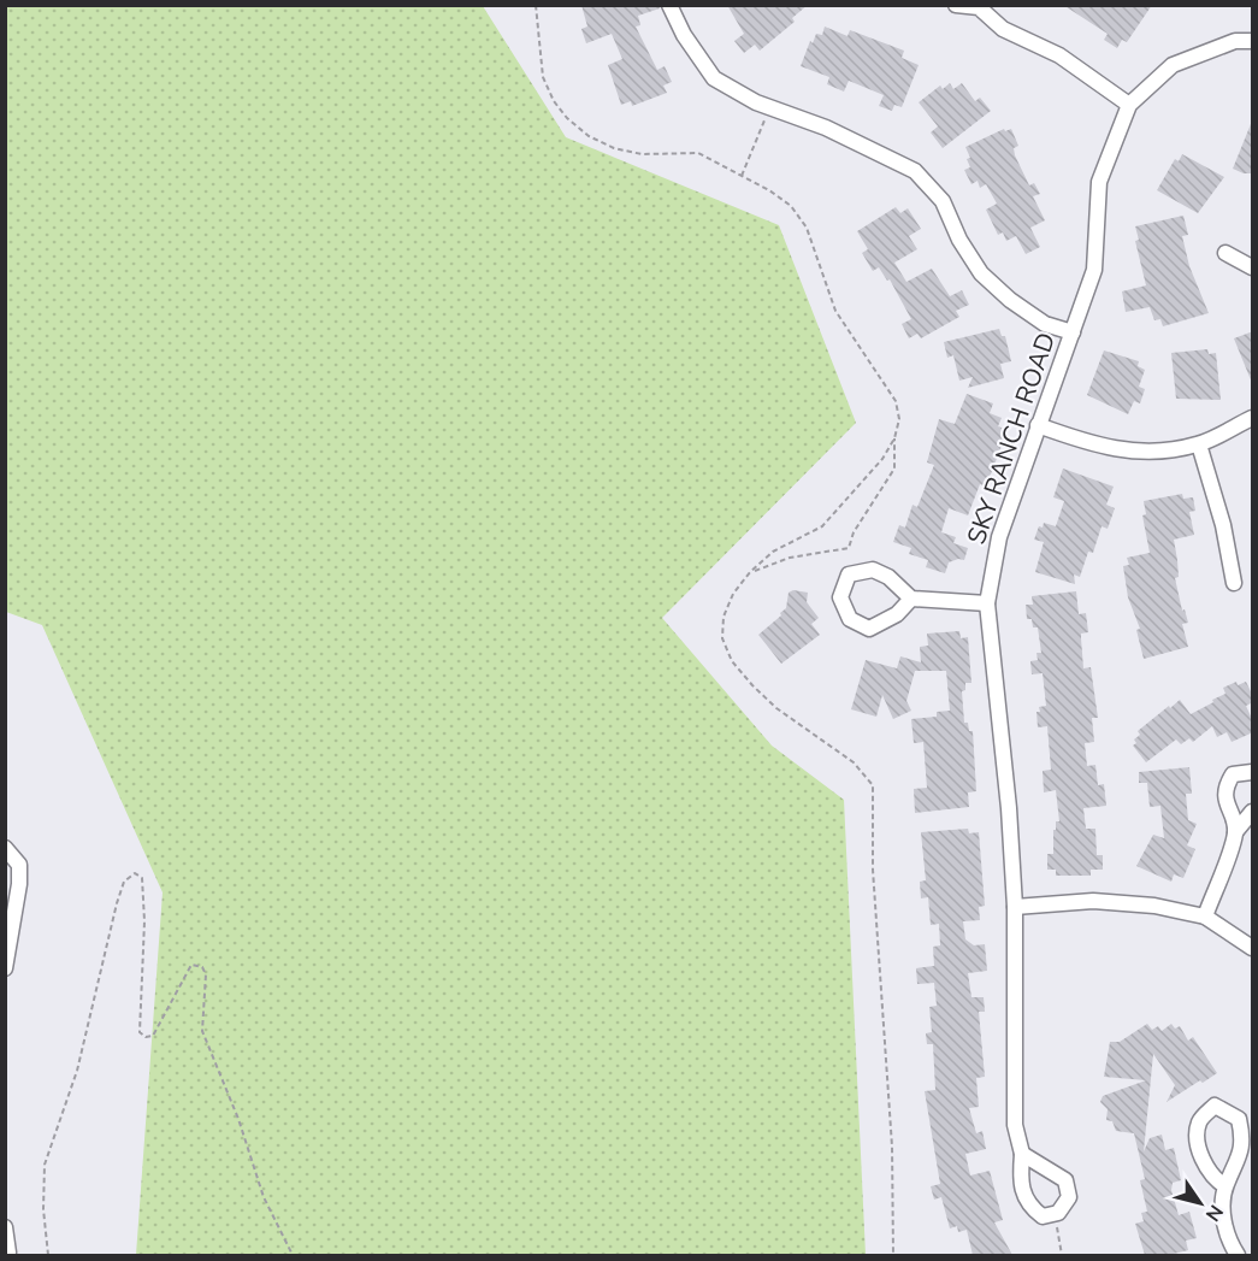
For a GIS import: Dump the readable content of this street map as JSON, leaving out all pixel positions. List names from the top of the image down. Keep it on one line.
{"streets":{"street":["SKY RANCH ROAD"]},"north":"bottom right"}
